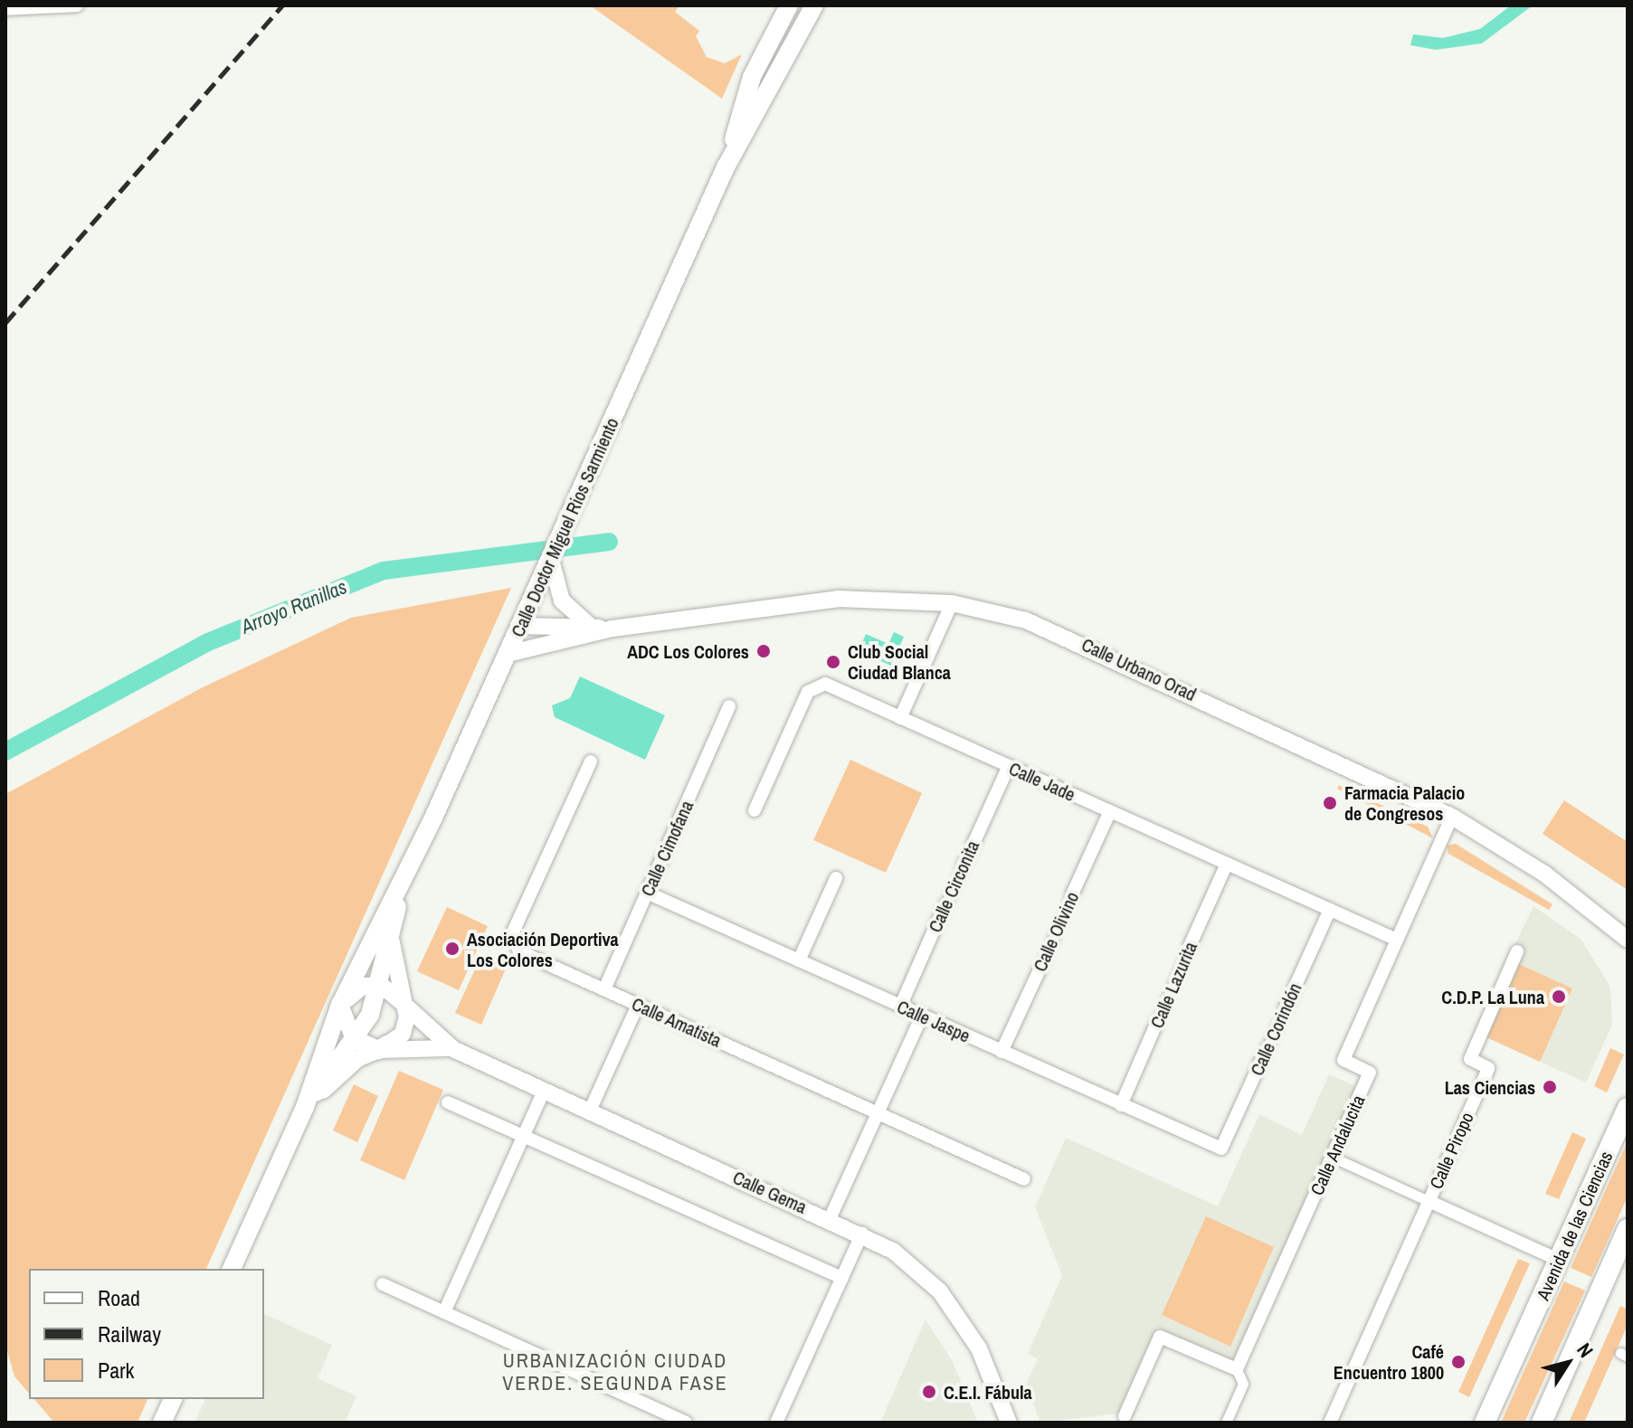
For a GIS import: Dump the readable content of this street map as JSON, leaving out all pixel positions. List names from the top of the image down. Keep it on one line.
{"streets":{"main road":["Calle Doctor Miguel Rios Sarmiento","Avenida de las Ciencias"],"street":["Calle Urbano Orad","Calle Jade","Calle Cimofana","Calle Circonita","Calle Olivino","Calle Lazurita","Calle Jaspe","Calle Amatista","Calle Corindón","Calle Andalucita","Calle Piropo","Calle Gema"]},"crossings":[["Calle Doctor Miguel Rios Sarmiento","Calle Urbano Orad"],["Calle Doctor Miguel Rios Sarmiento","Calle Gema"],["Calle Urbano Orad","Calle Andalucita"],["Calle Jade","Calle Circonita"],["Calle Jade","Calle Olivino"],["Calle Jade","Calle Lazurita"],["Calle Jade","Calle Corindón"],["Calle Jade","Calle Andalucita"],["Calle Cimofana","Calle Jaspe"],["Calle Cimofana","Calle Amatista"],["Calle Circonita","Calle Jaspe"],["Calle Olivino","Calle Jaspe"],["Calle Lazurita","Calle Jaspe"],["Calle Jaspe","Calle Corindón"],["Calle Andalucita","Calle Piropo"],["Calle Piropo","Avenida de las Ciencias"]],"districts":["URBANIZACIÓN CIUDAD VERDE. SEGUNDA FASE"],"water":["Arroyo Ranillas"],"places":["ADC Los Colores","Club Social Ciudad Blanca","Farmacia Palacio de Congresos","Asociación Deportiva Los Colores","C.D.P. La Luna","Las Ciencias","Café Encuentro 1800","C.E.I. Fábula"],"legend":["Road","Railway","Park"],"north":"top right"}
